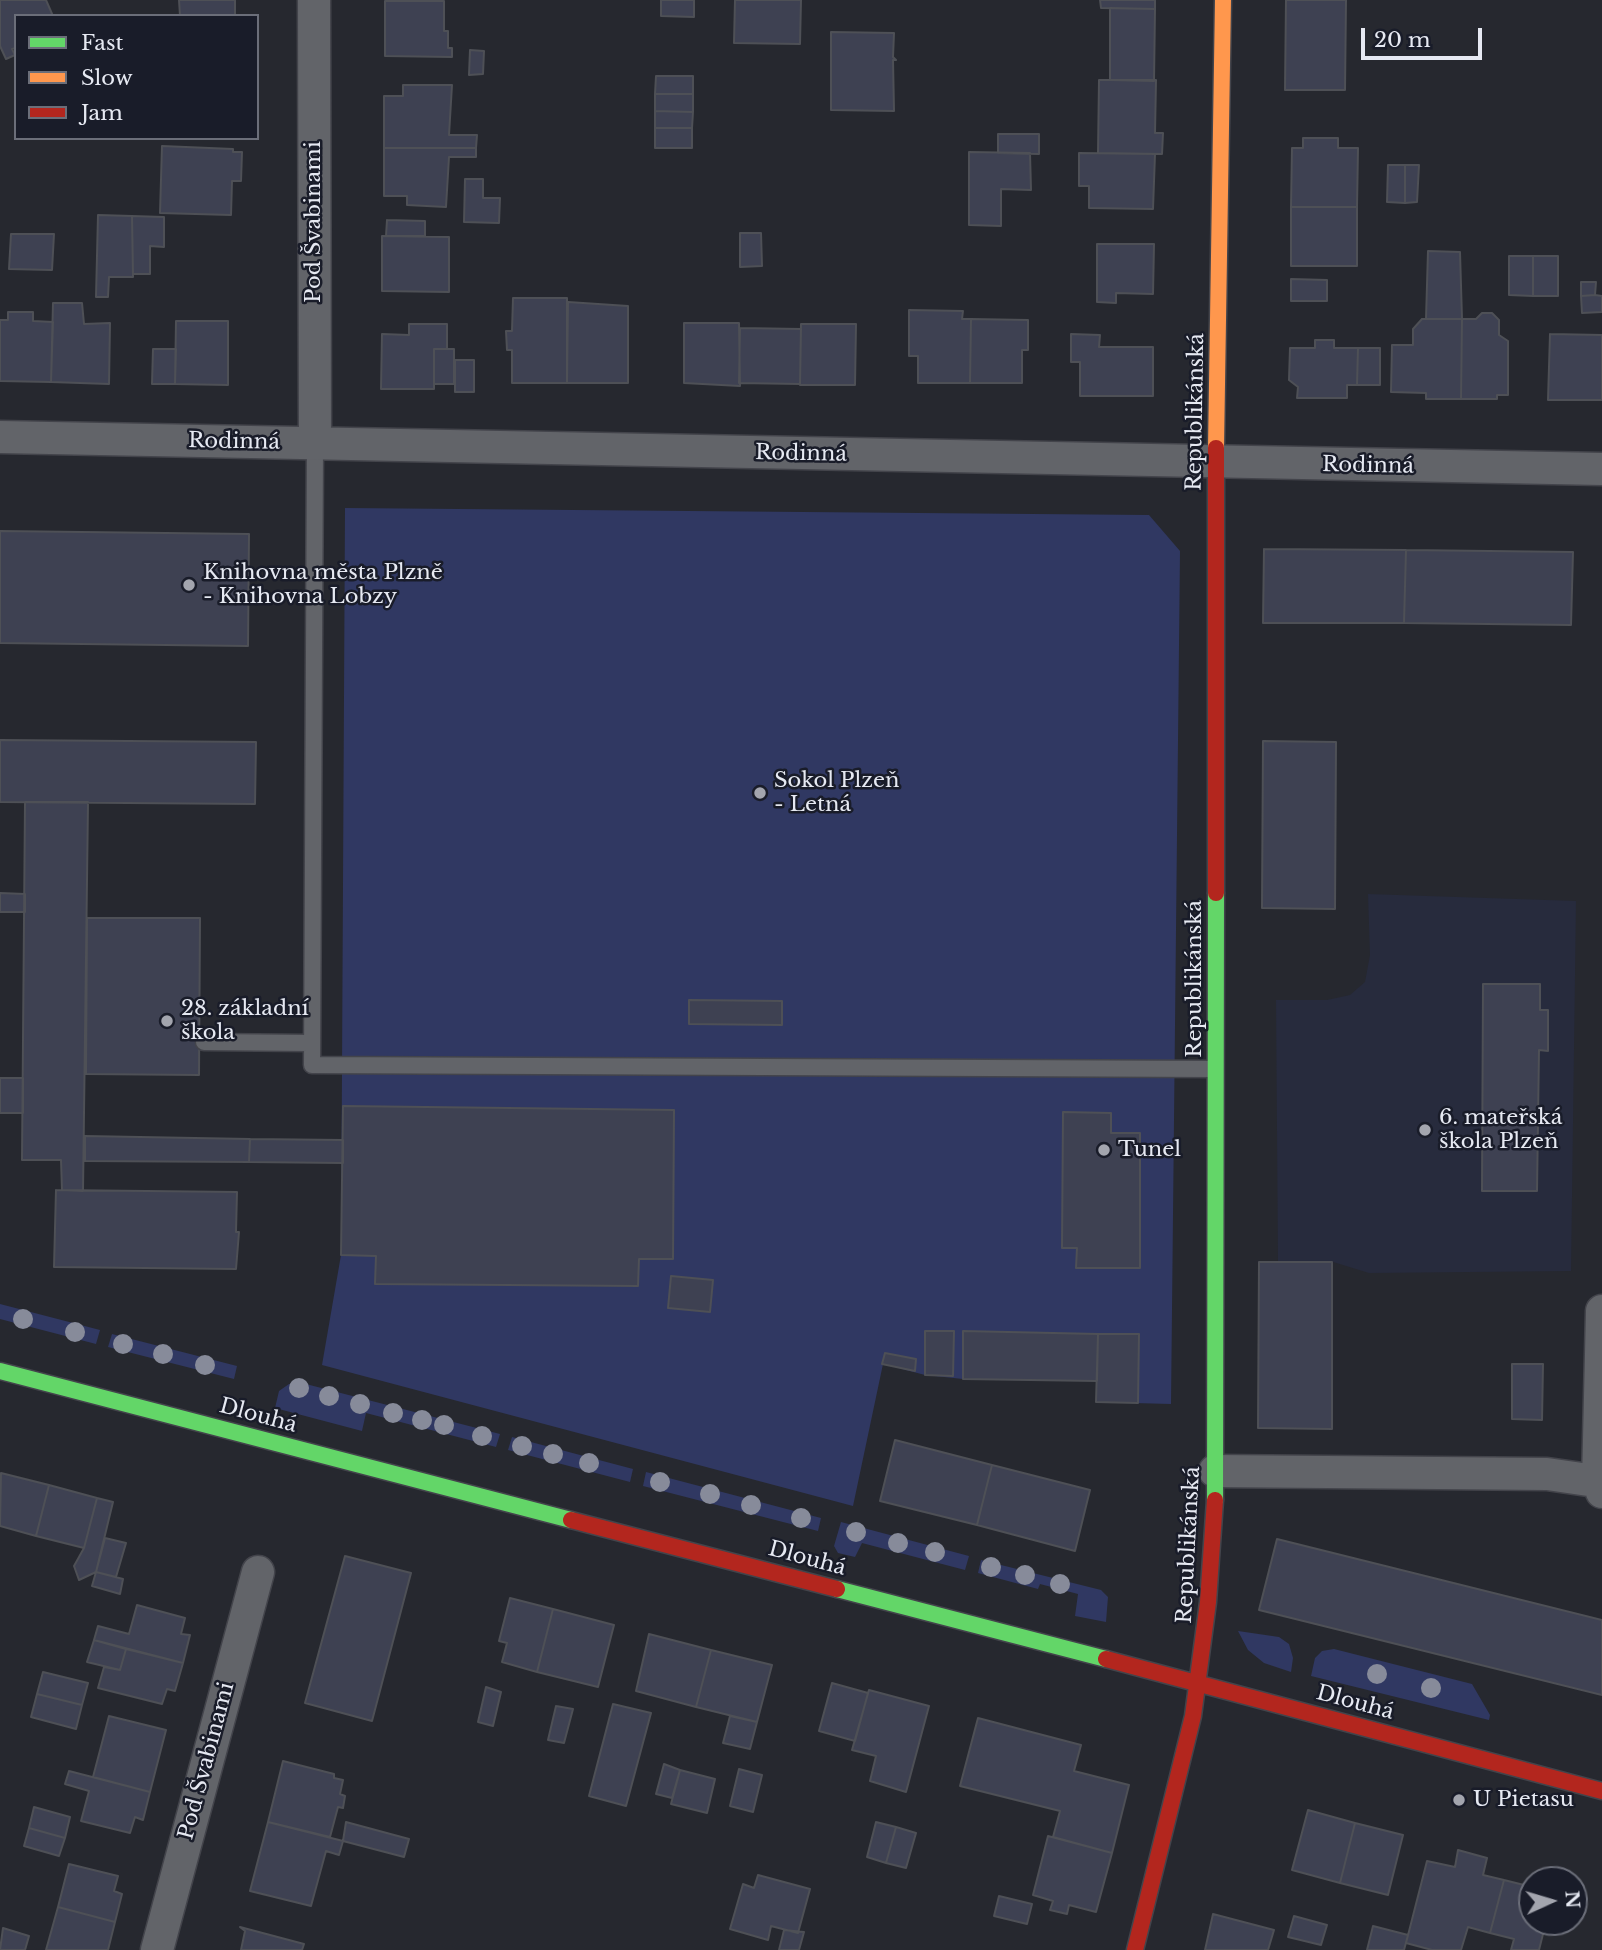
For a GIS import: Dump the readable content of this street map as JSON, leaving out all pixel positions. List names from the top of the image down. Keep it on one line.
{"streets":{"street":["Pod Švabinami","Republikánská","Rodinná","Dlouhá"]},"crossings":[["Pod Švabinami","Rodinná"],["Republikánská","Rodinná"],["Republikánská","Dlouhá"]],"places":["Knihovna města Plzně - Knihovna Lobzy","Sokol Plzeň - Letná","28. základní škola","6. mateřská škola Plzeň","Tunel","U Pietasu"],"legend":["Fast","Slow","Jam"],"scale_bar":"20 m","north":"right"}
